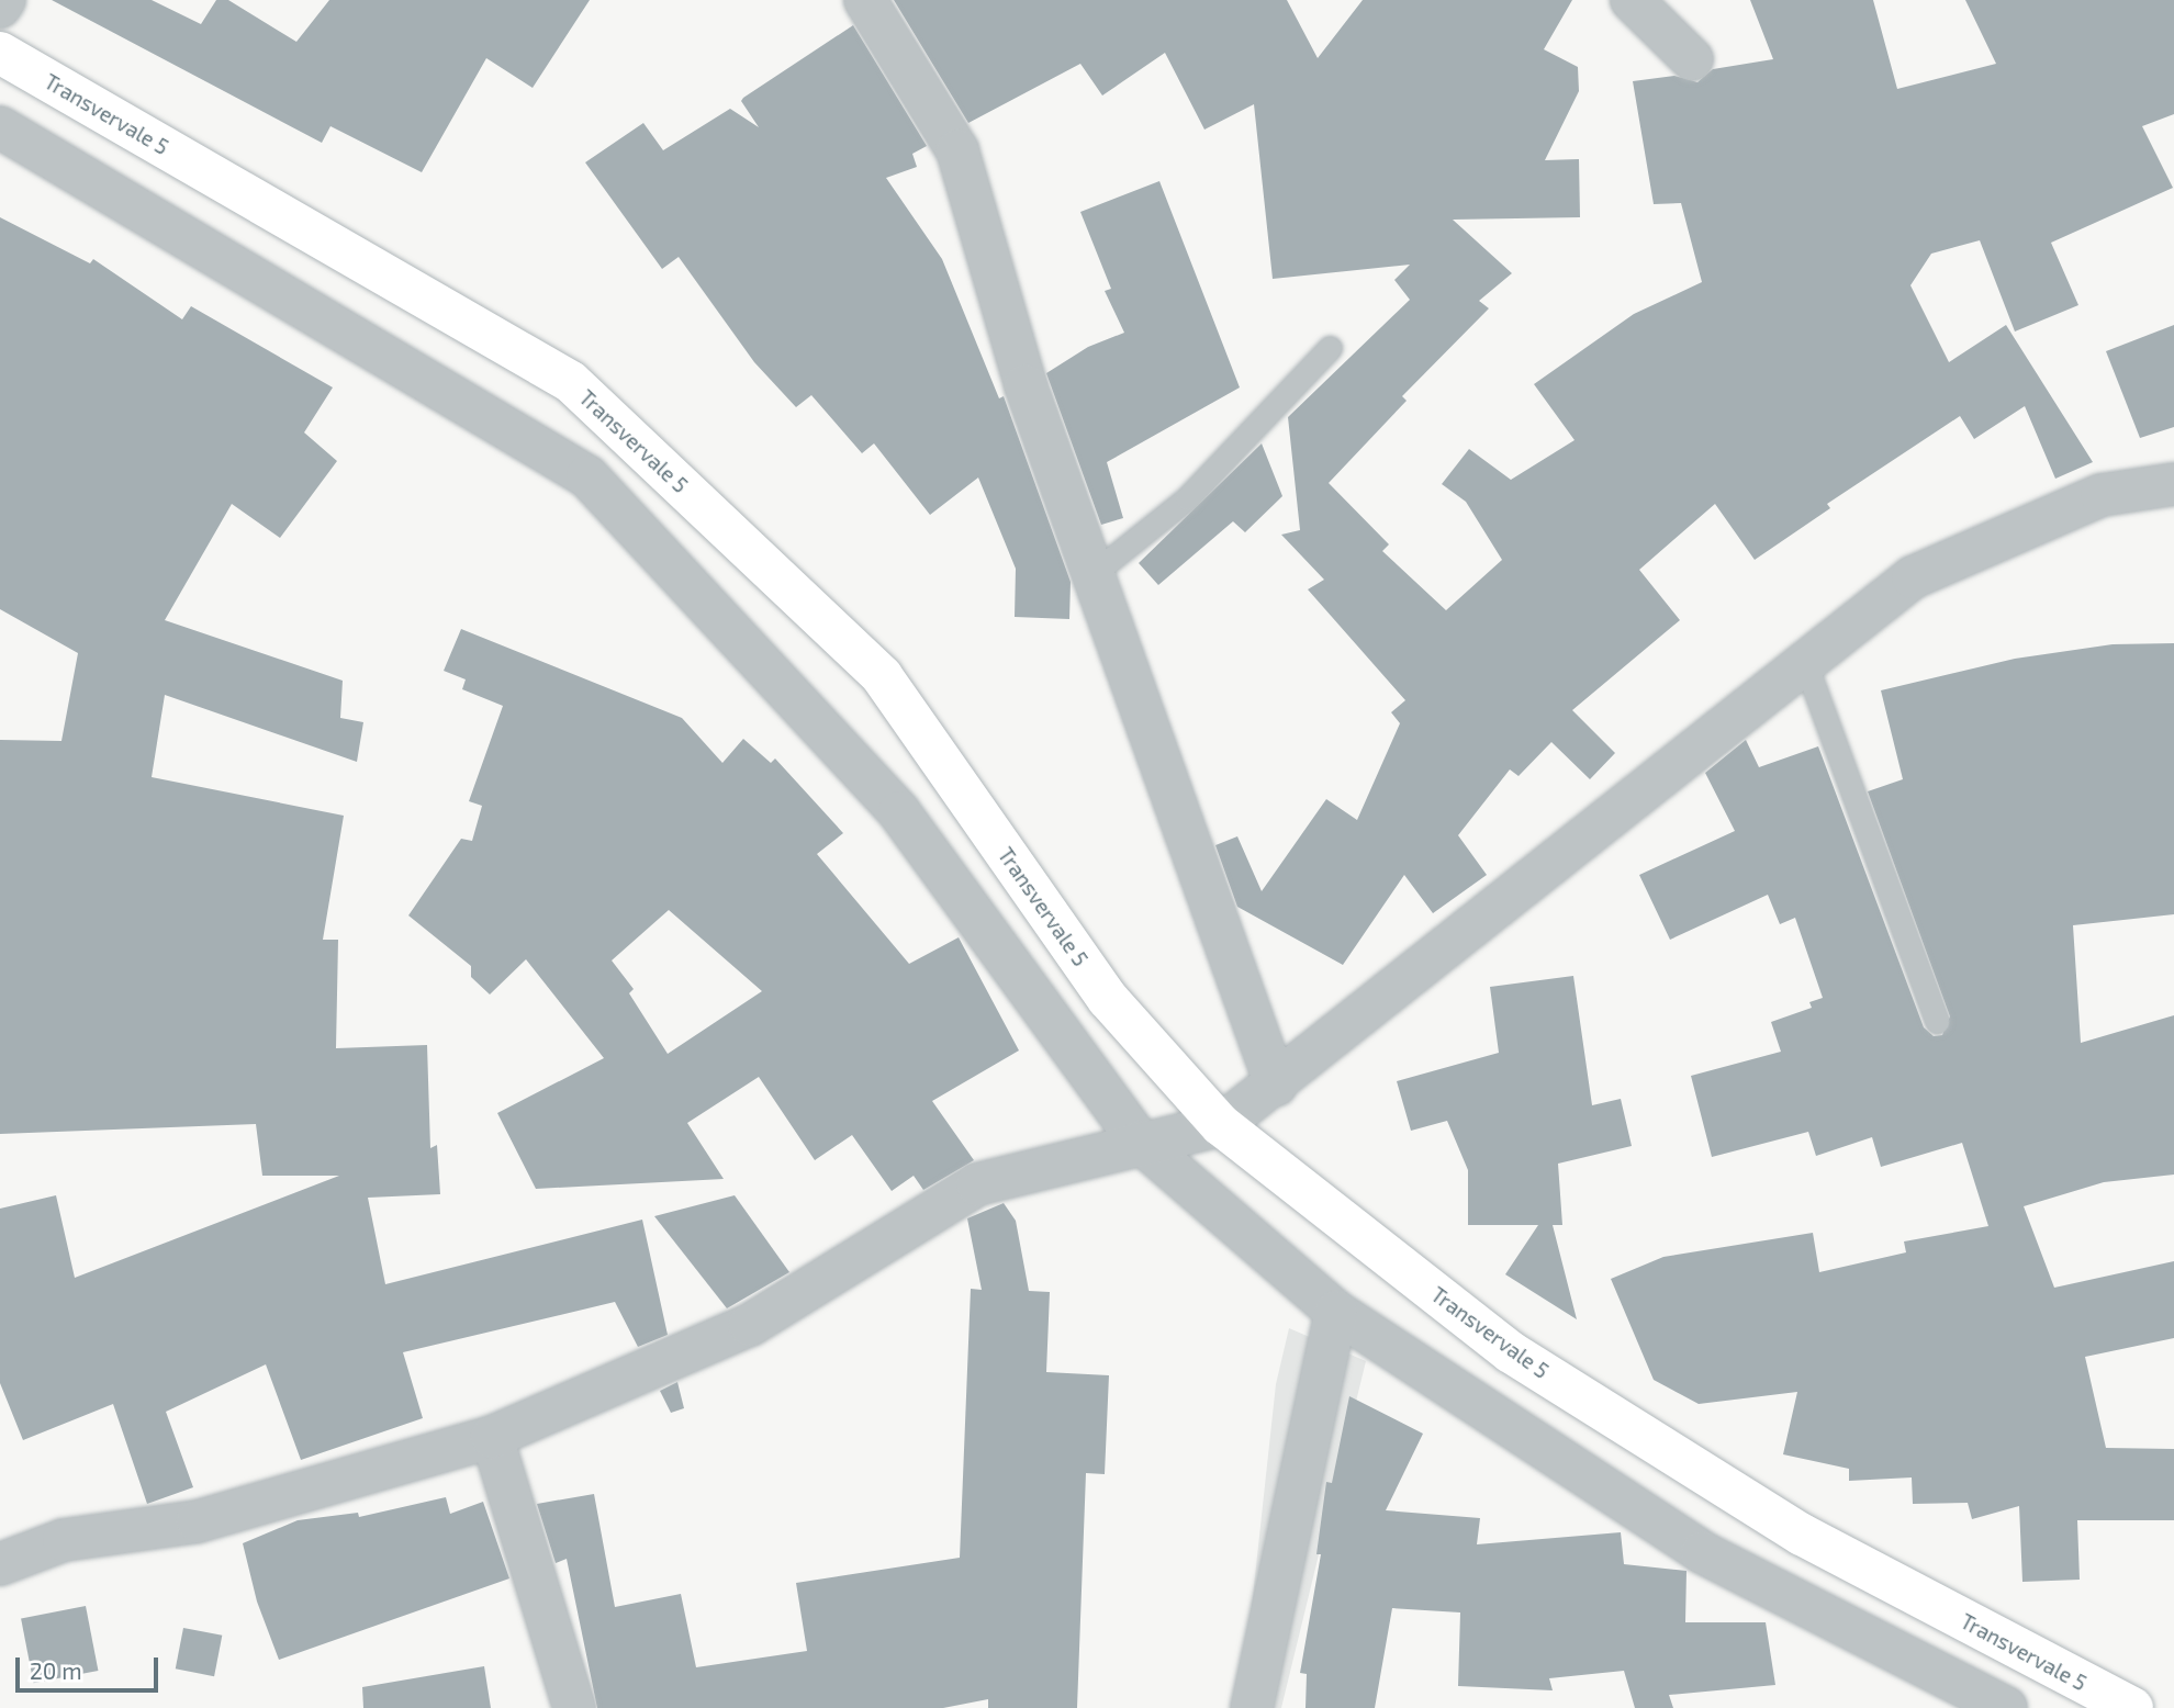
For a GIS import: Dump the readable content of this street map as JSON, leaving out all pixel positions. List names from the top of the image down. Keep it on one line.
{"streets":{"main road":["Transvervale 5"]},"scale_bar":"20 m"}
